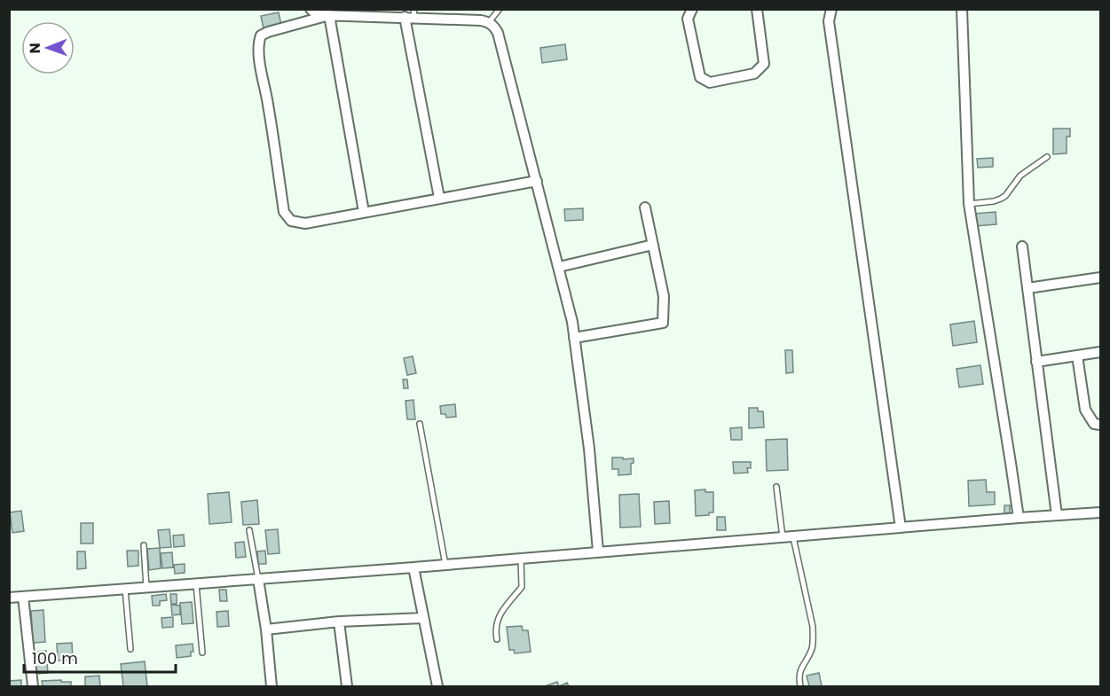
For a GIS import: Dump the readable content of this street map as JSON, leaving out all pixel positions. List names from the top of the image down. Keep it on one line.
{"scale_bar":"100 m","north":"left"}
